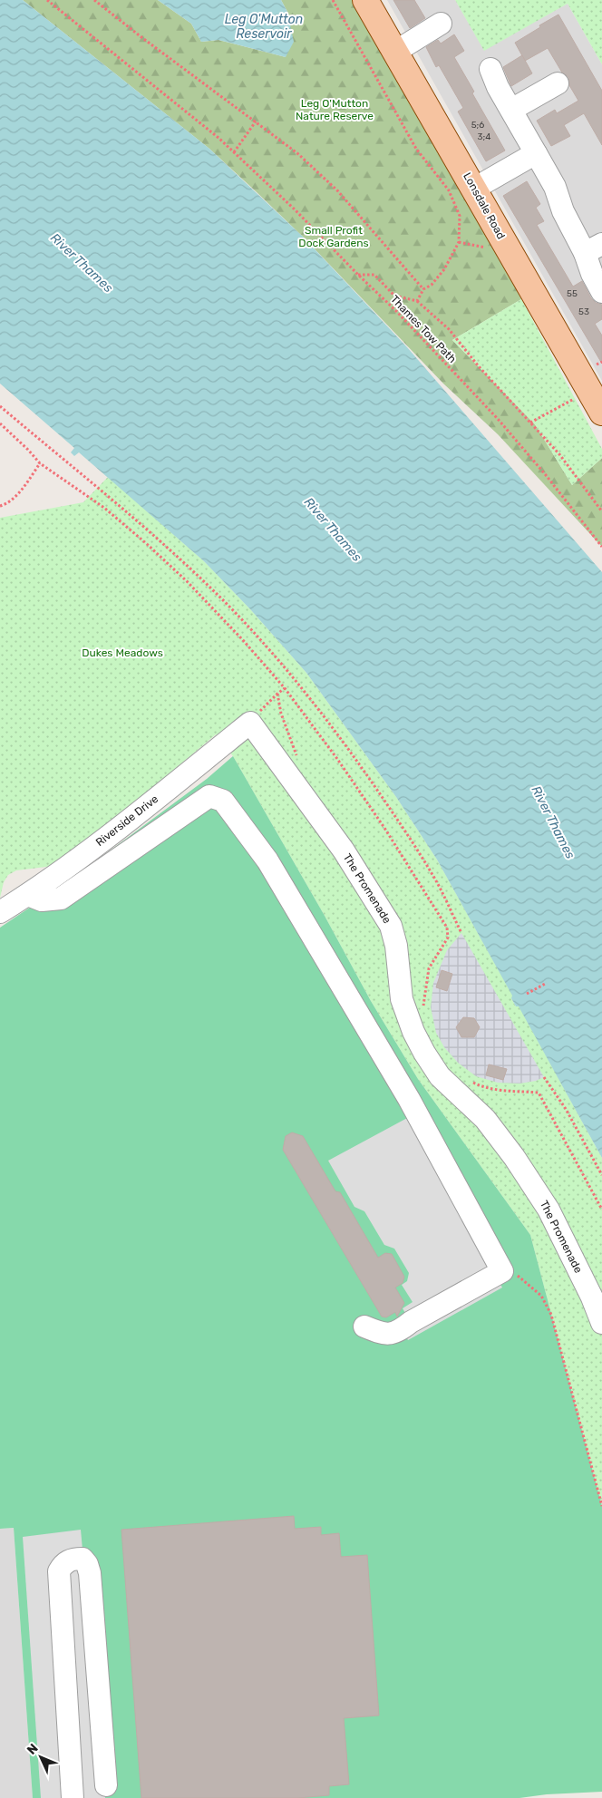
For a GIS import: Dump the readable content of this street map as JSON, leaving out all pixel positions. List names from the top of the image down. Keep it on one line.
{"streets":{"main road":["Lonsdale Road"],"street":["Riverside Drive","The Promenade"],"path":["Thames Tow Path"]},"crossings":[["Riverside Drive","The Promenade"]],"water":["Leg O'Mutton Reservoir","River Thames"],"parks":["Leg O'Mutton Nature Reserve","Small Profit Dock Gardens","Dukes Meadows"],"house_numbers":["5;6","3;4","55","53"],"north":"top left"}
